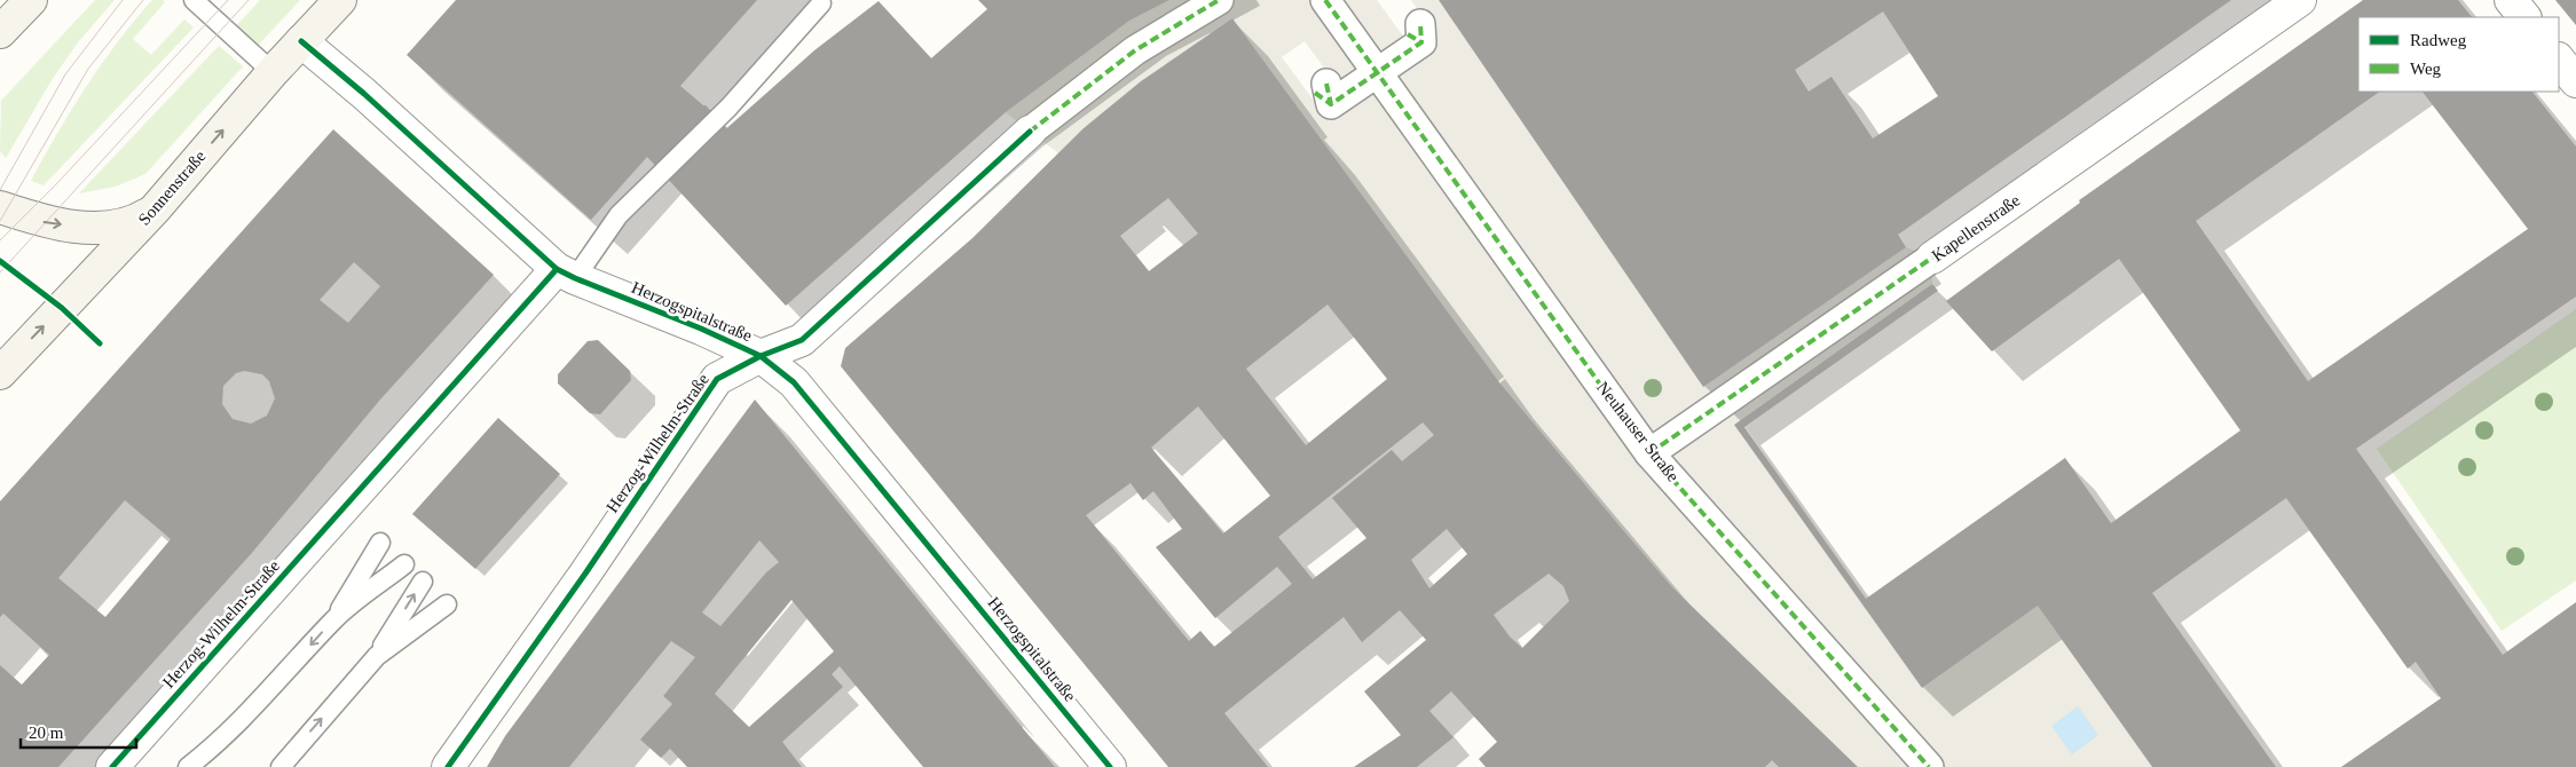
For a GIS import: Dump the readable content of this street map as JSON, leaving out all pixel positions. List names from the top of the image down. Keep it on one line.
{"streets":{"main road":["Sonnenstraße"],"street":["Kapellenstraße","Herzogspitalstraße","Neuhauser Straße","Herzog-Wilhelm-Straße"]},"crossings":[["Sonnenstraße","Herzogspitalstraße"],["Kapellenstraße","Neuhauser Straße"],["Herzogspitalstraße","Herzog-Wilhelm-Straße"]],"one_way":["Sonnenstraße"],"legend":["Radweg","Weg"],"scale_bar":"20 m"}
